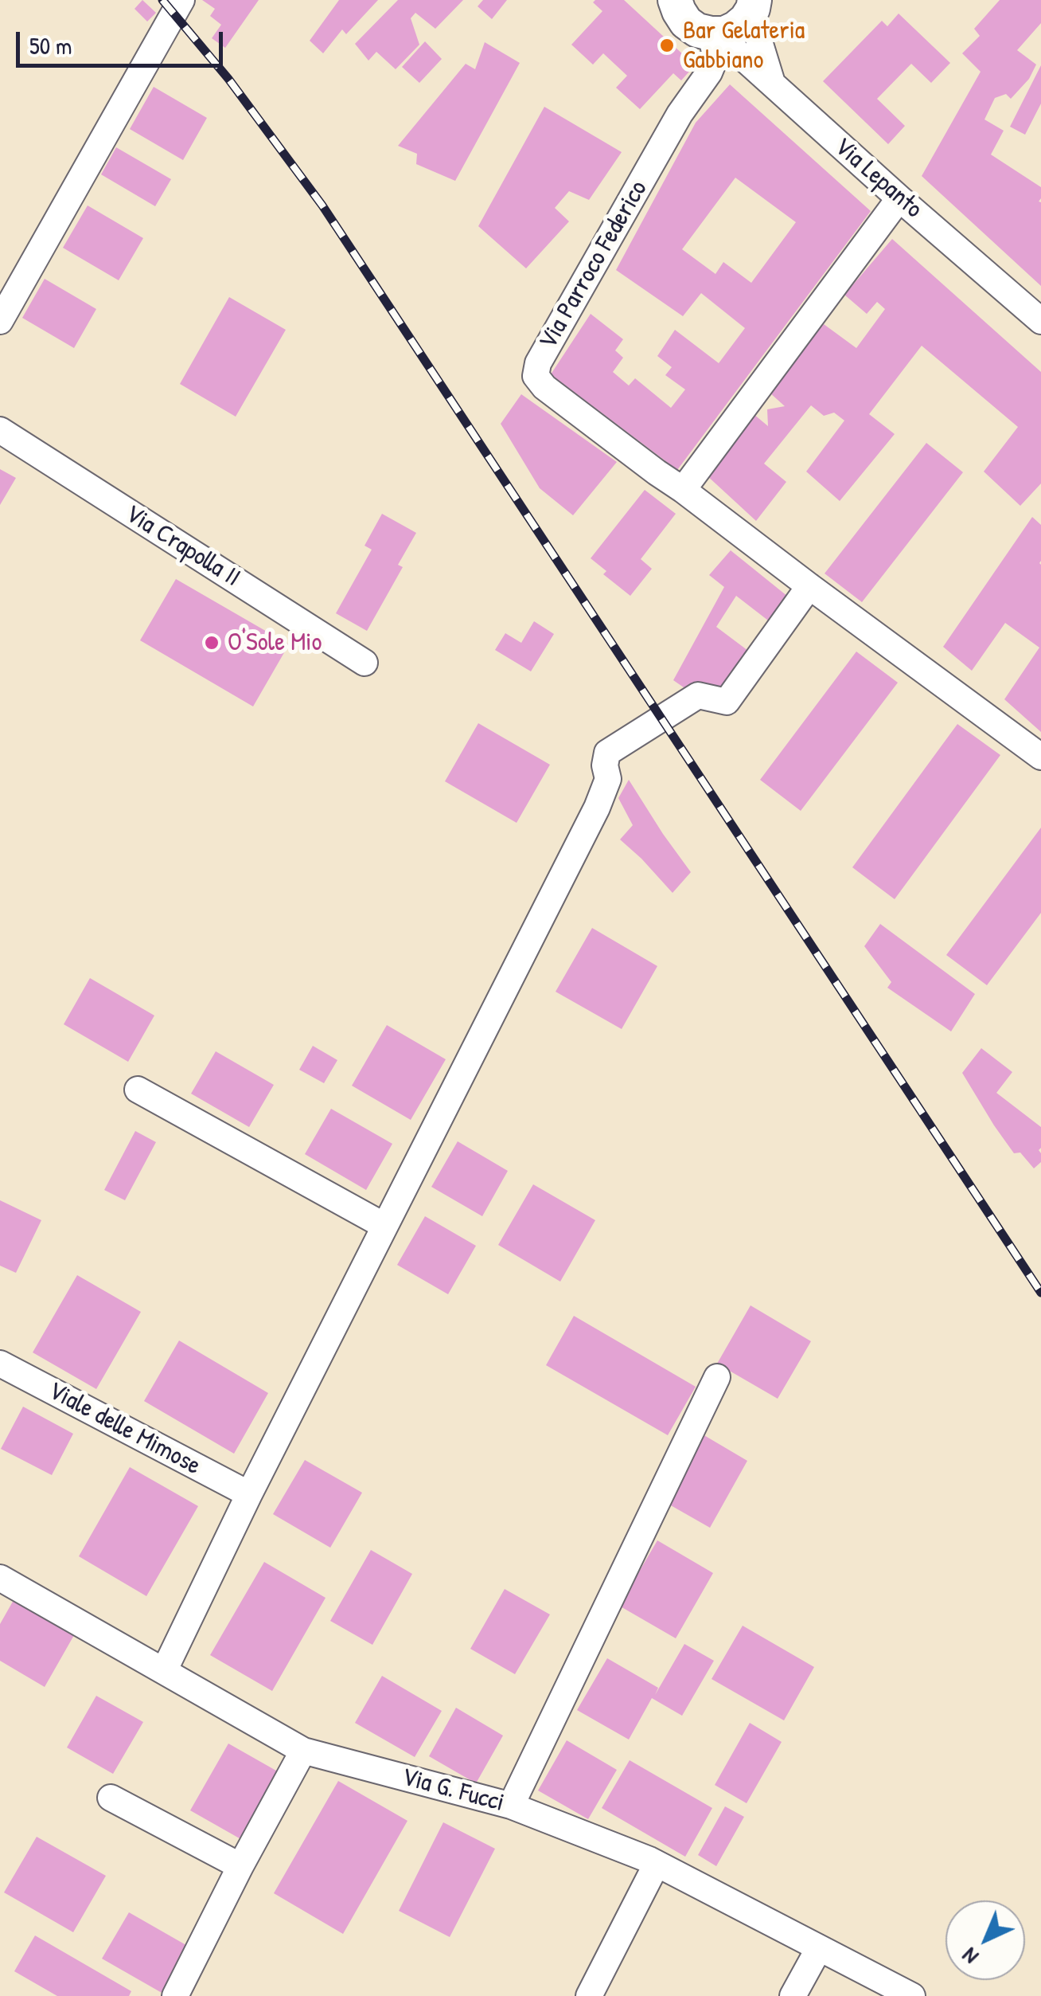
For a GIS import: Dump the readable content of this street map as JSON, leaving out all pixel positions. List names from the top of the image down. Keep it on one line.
{"streets":{"street":["Via Lepanto","Via Parroco Federico","Via Crapolla II","Viale delle Mimose","Via G. Fucci"]},"crossings":[["Via Lepanto","Via Parroco Federico"]],"places":["Bar Gelateria Gabbiano","O'Sole Mio"],"scale_bar":"50 m","north":"bottom left"}
